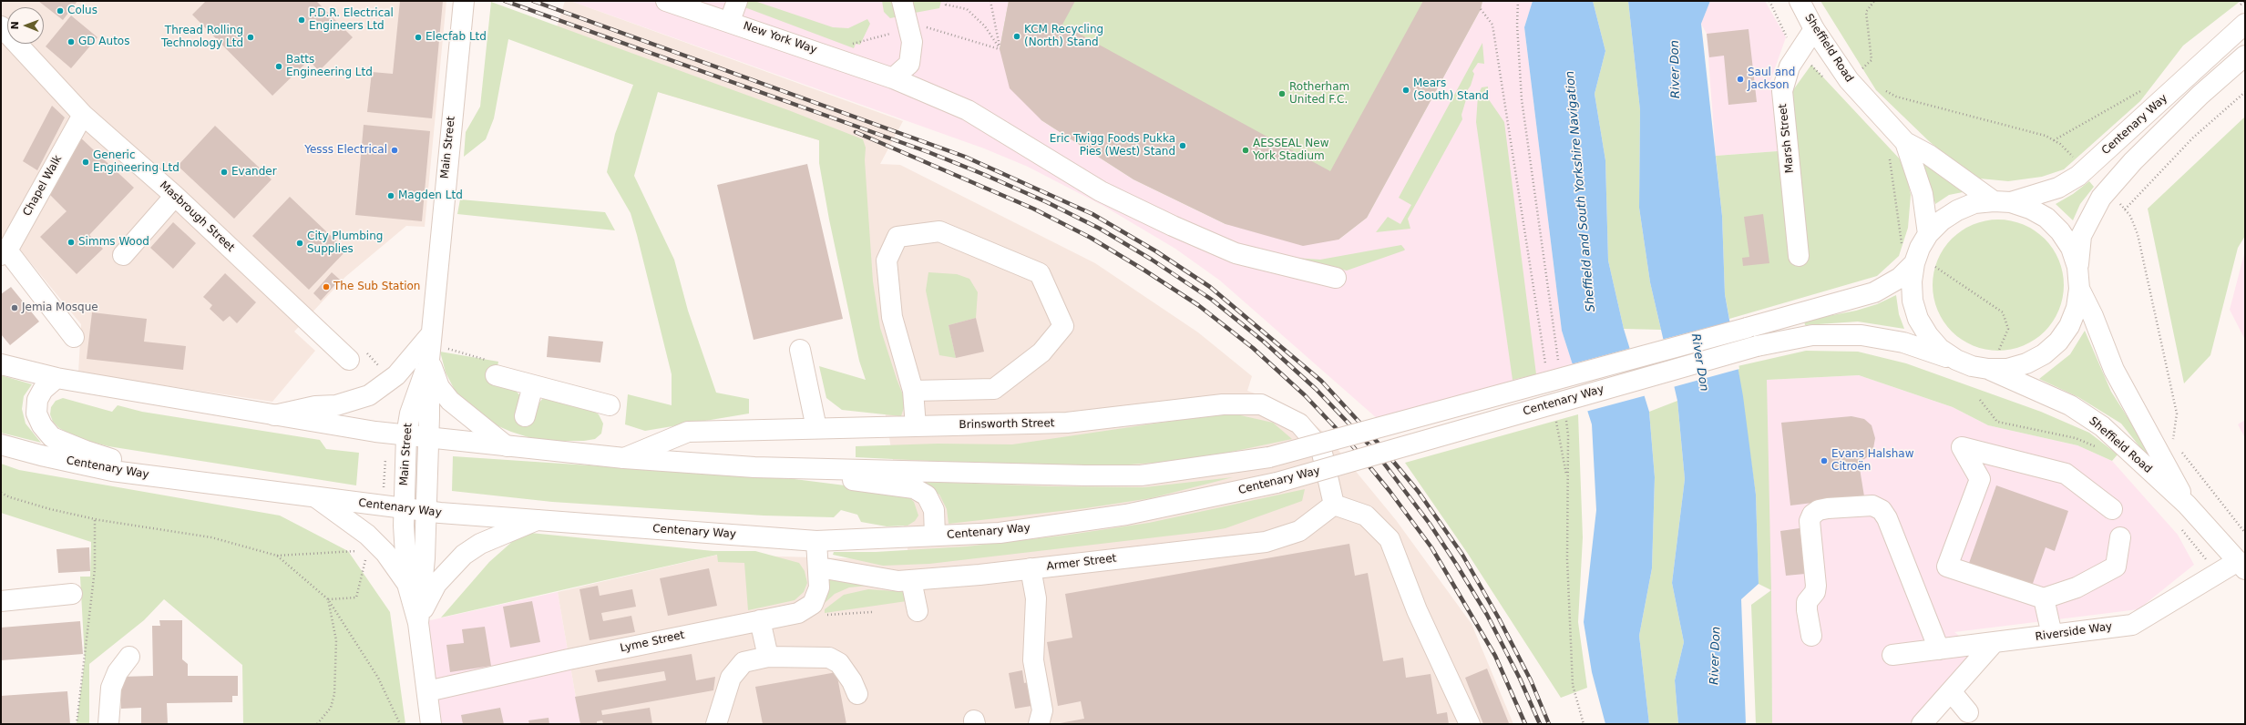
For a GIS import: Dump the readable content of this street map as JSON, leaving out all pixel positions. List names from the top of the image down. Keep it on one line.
{"streets":{"main road":["New York Way","Sheffield Road","Centenary Way","Marsh Street","Main Street","Chapel Walk","Masbrough Street","Brinsworth Street","Armer Street","Riverside Way","Lyme Street"]},"crossings":[["Sheffield Road","Centenary Way"],["Sheffield Road","Marsh Street"],["Sheffield Road","Riverside Way"],["Centenary Way","Main Street"],["Centenary Way","Brinsworth Street"],["Chapel Walk","Masbrough Street"],["Brinsworth Street","Armer Street"]],"water":["River Don","Sheffield and South Yorkshire Navigation"],"places":["Colus","P.D.R. Electrical Engineers Ltd","KCM Recycling (North) Stand","Thread Rolling Technology Ltd","Elecfab Ltd","GD Autos","Batts Engineering Ltd","Saul and Jackson","Mears (South) Stand","Rotherham United F.C.","Eric Twigg Foods Pukka Pies (West) Stand","Yesss Electrical","AESSEAL New York Stadium","Generic Engineering Ltd","Evander","Magden Ltd","Simms Wood","City Plumbing Supplies","The Sub Station","Jemia Mosque","Evans Halshaw Citroën"],"north":"left"}
